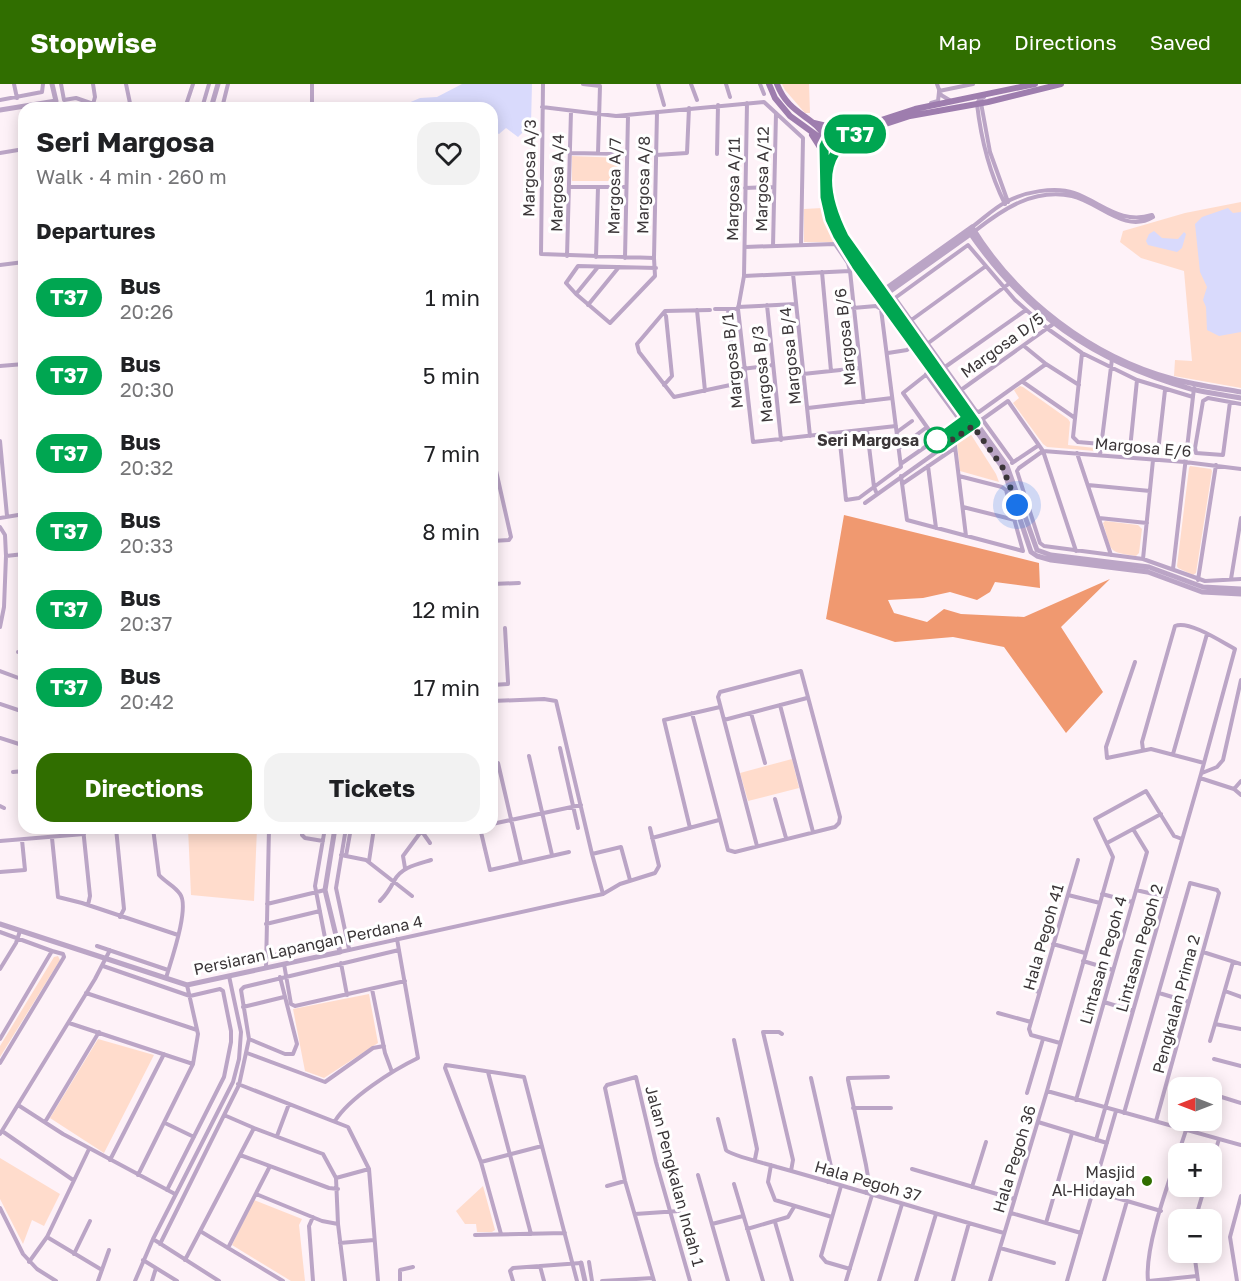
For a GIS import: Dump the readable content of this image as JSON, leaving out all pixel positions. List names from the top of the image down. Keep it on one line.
{"streets":{"street":["Margosa A/3","Margosa A/12","Margosa A/4","Margosa A/8","Margosa A/7","Margosa A/11","Margosa B/6","Margosa D/5","Margosa B/4","Margosa B/1","Margosa B/3","Margosa E/6","Hala Pegoh 41","Persiaran Lapangan Perdana 4","Lintasan Pegoh 2","Lintasan Pegoh 4","Pengkalan Prima 2","Hala Pegoh 36","Jalan Pengkalan Indah 1","Hala Pegoh 37"]},"crossings":[["Margosa A/3","Margosa A/4"],["Margosa A/11","Margosa B/1"],["Margosa B/1","Margosa B/3"],["Hala Pegoh 36","Hala Pegoh 37"]],"places":["Seri Margosa","Masjid Al-Hidayah"],"lines":["bus line T37"],"north":"left","page":{"header":"Stopwise","nav":["Map","Directions","Saved"],"on_map":"T37","heading":[["Seri Margosa","Walk · 4 min · 260 m"],"Departures"],"list":[{"mark":"T37","name":"Bus","note":"20:26","value":"1 min"},{"mark":"T37","name":"Bus","note":"20:30","value":"5 min"},{"mark":"T37","name":"Bus","note":"20:32","value":"7 min"},{"mark":"T37","name":"Bus","note":"20:33","value":"8 min"},{"mark":"T37","name":"Bus","note":"20:37","value":"12 min"},{"mark":"T37","name":"Bus","note":"20:42","value":"17 min"}],"buttons":["Directions","Tickets"],"map_buttons":["+","−"]}}
